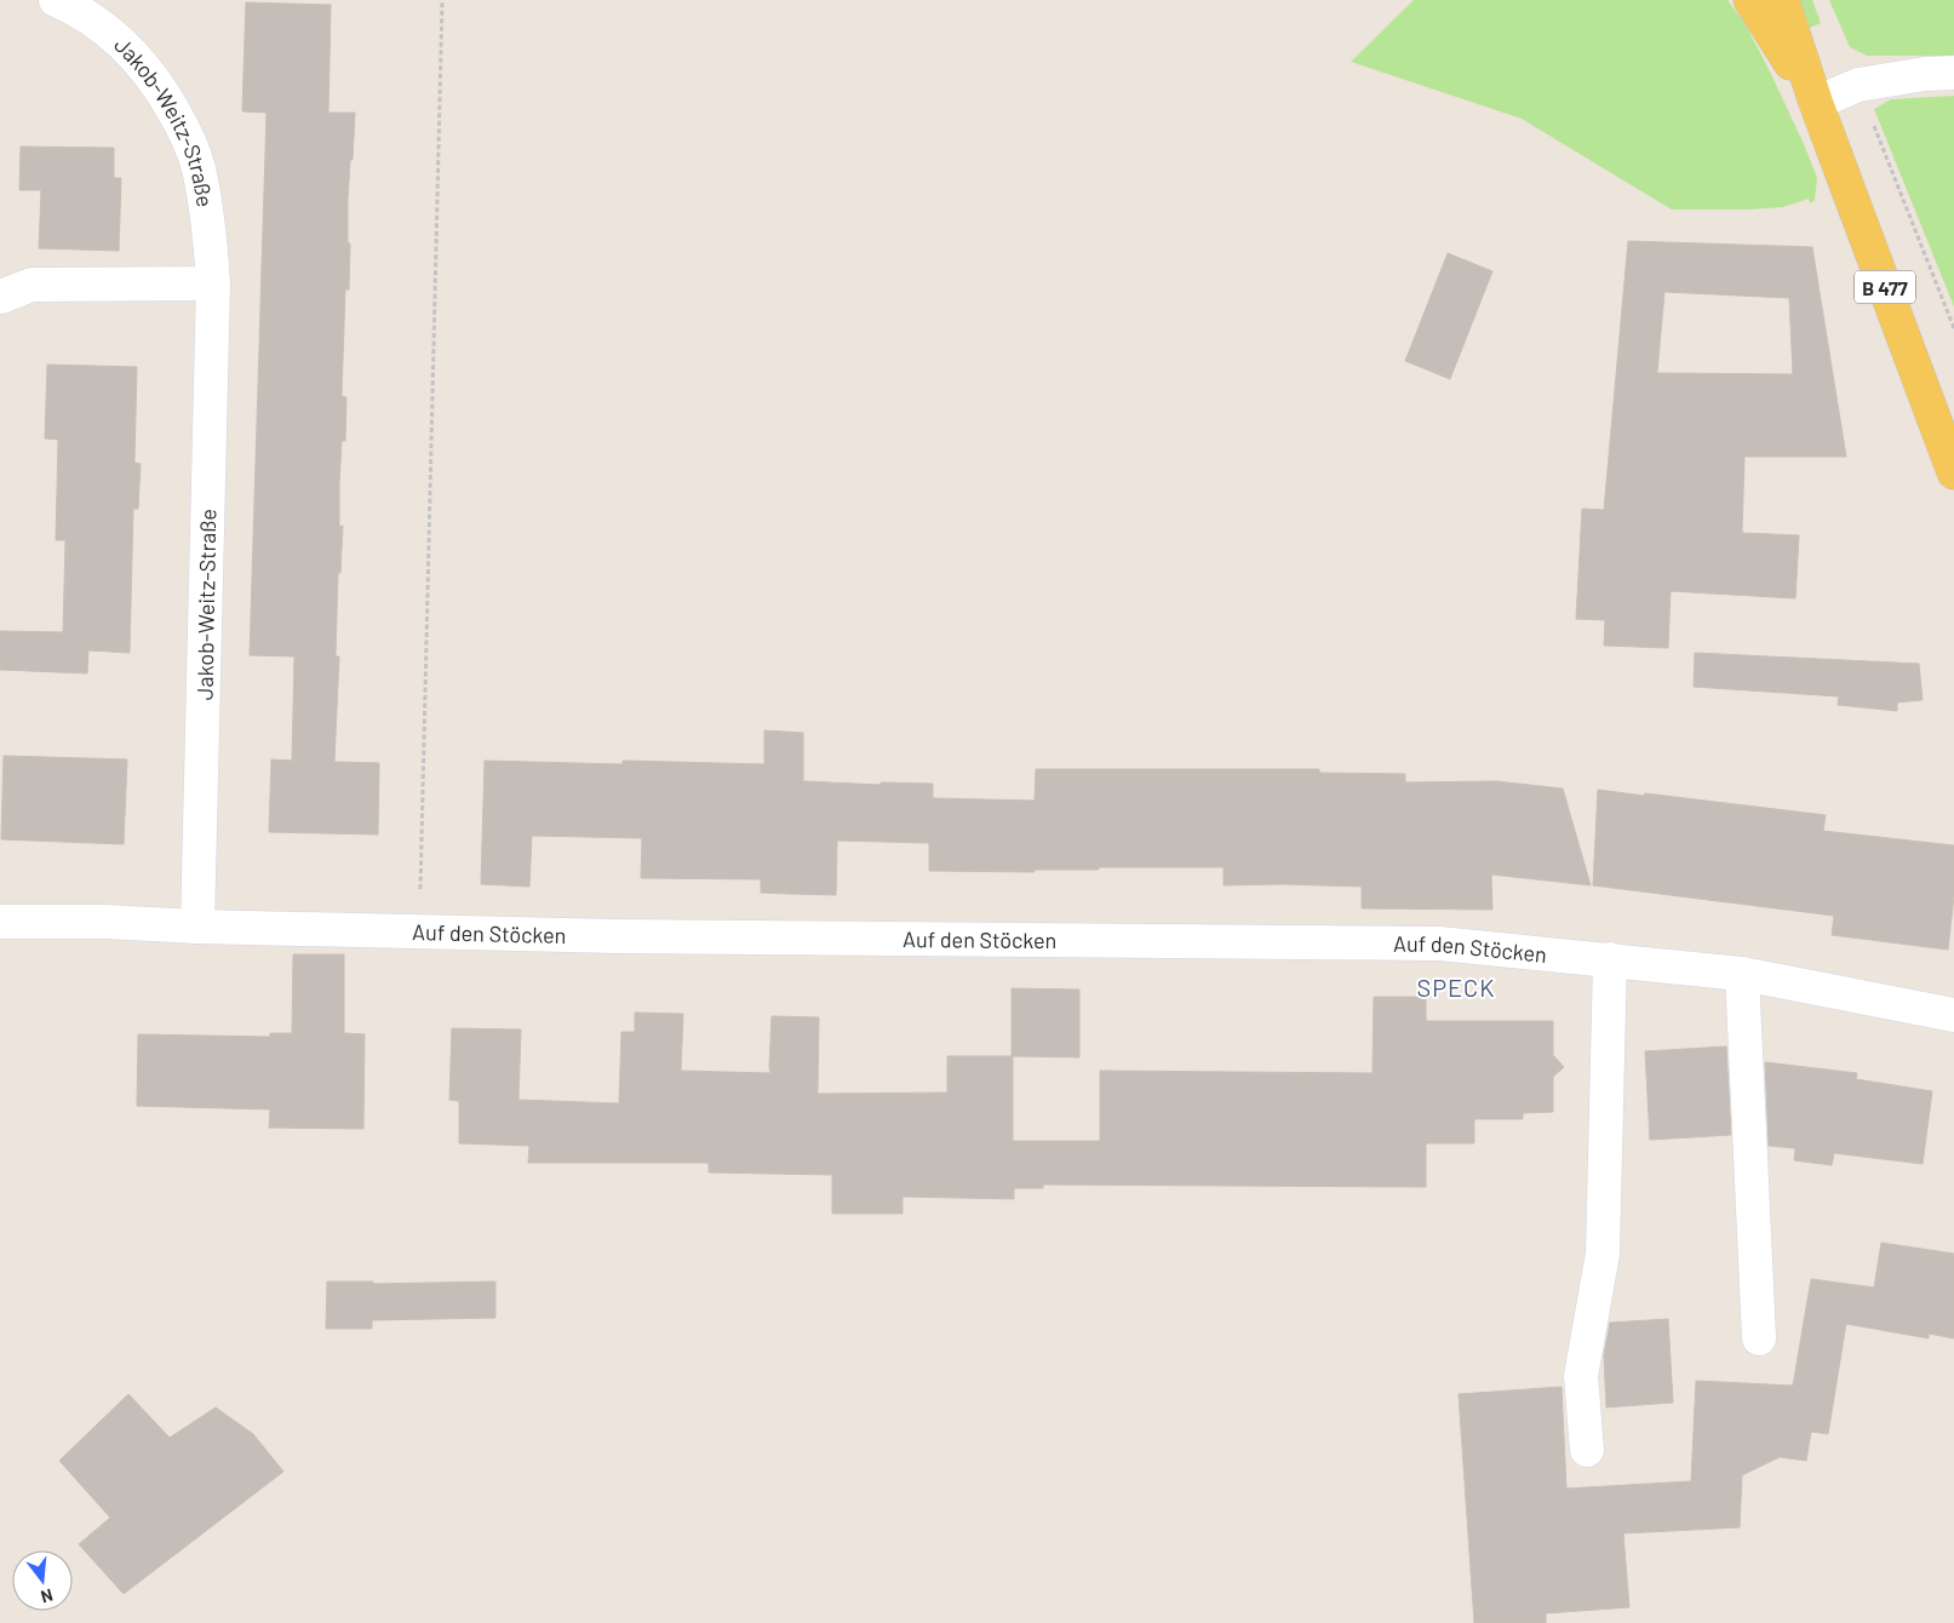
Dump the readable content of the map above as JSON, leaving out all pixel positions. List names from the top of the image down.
{
  "streets": {
    "main road": ["B 477"],
    "street": ["Jakob-Weitz-Straße", "Auf den Stöcken"]
  },
  "crossings": [
    ["Jakob-Weitz-Straße", "Auf den Stöcken"]
  ],
  "districts": ["SPECK"],
  "north": "bottom"
}
